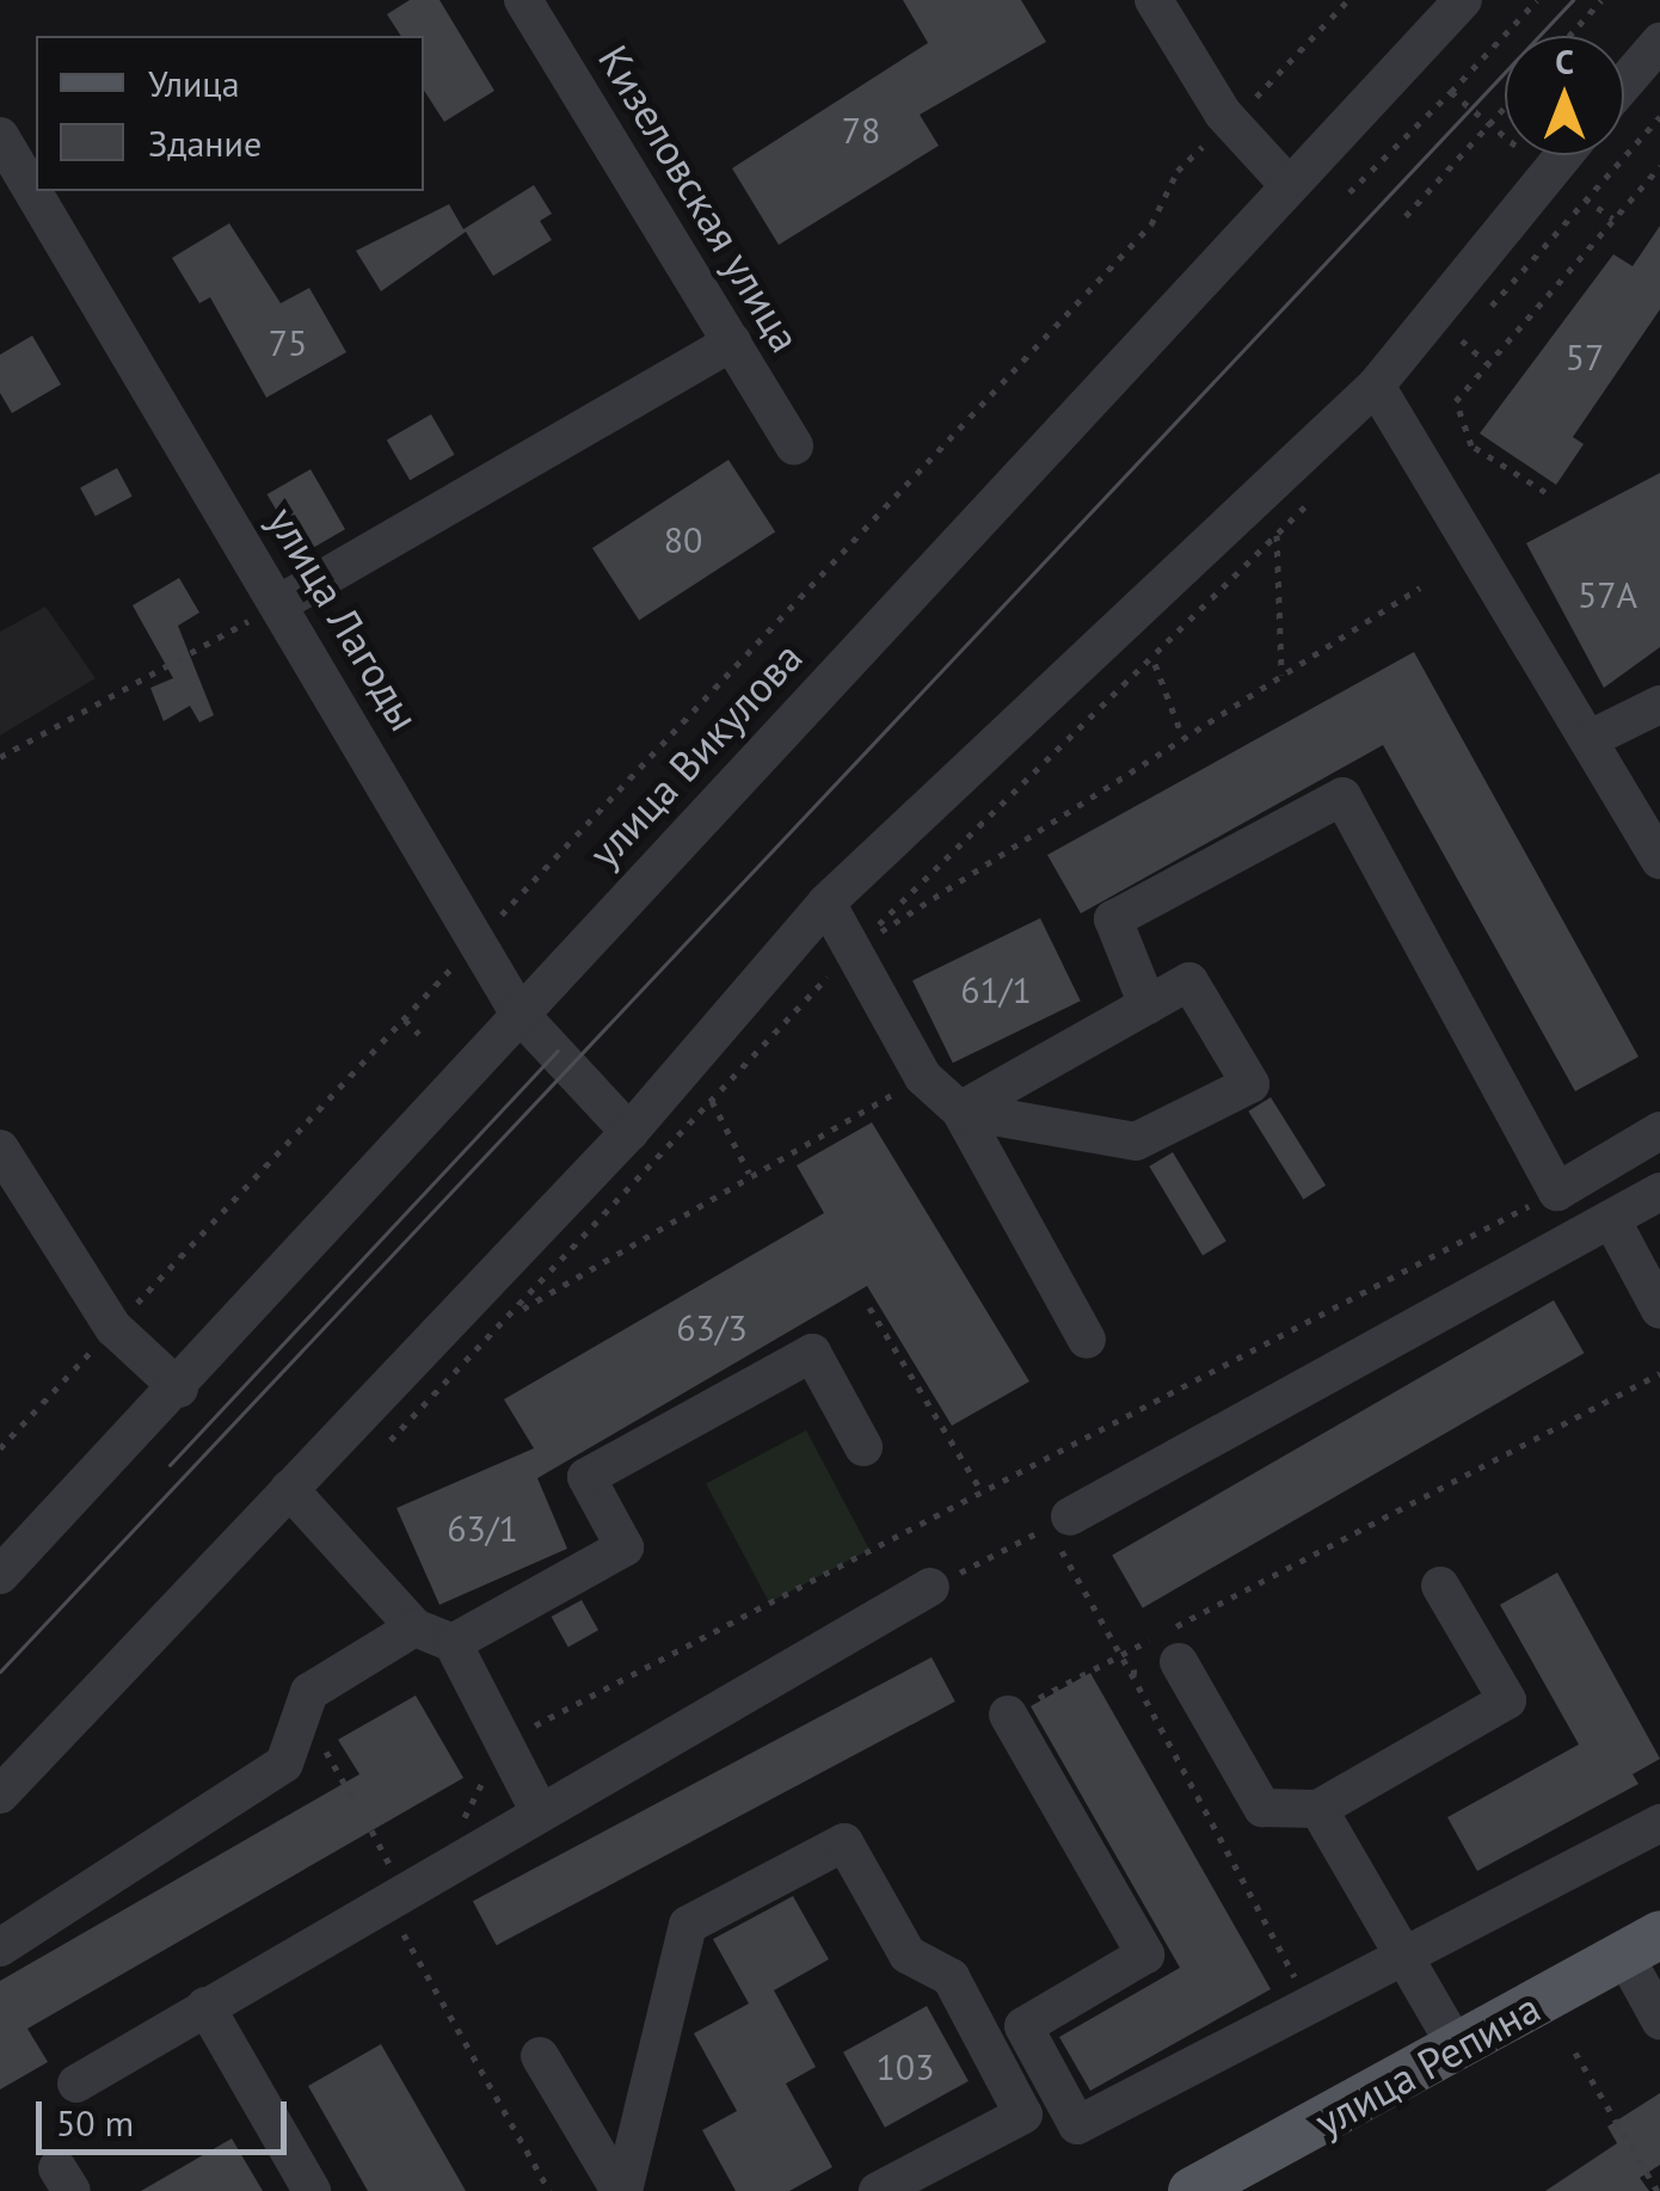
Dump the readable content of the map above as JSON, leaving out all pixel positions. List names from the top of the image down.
{
  "streets": {
    "main road": ["улица Репина"],
    "street": ["Кизеловская улица", "улица Лагоды", "улица Викулова"]
  },
  "crossings": [
    ["улица Лагоды", "улица Викулова"]
  ],
  "house_numbers": [
    "78",
    "75",
    "57",
    "80",
    "57А",
    "61/1",
    "63/3",
    "63/1",
    "103"
  ],
  "legend": ["Улица", "Здание"],
  "scale_bar": "50 m",
  "north": "top"
}
